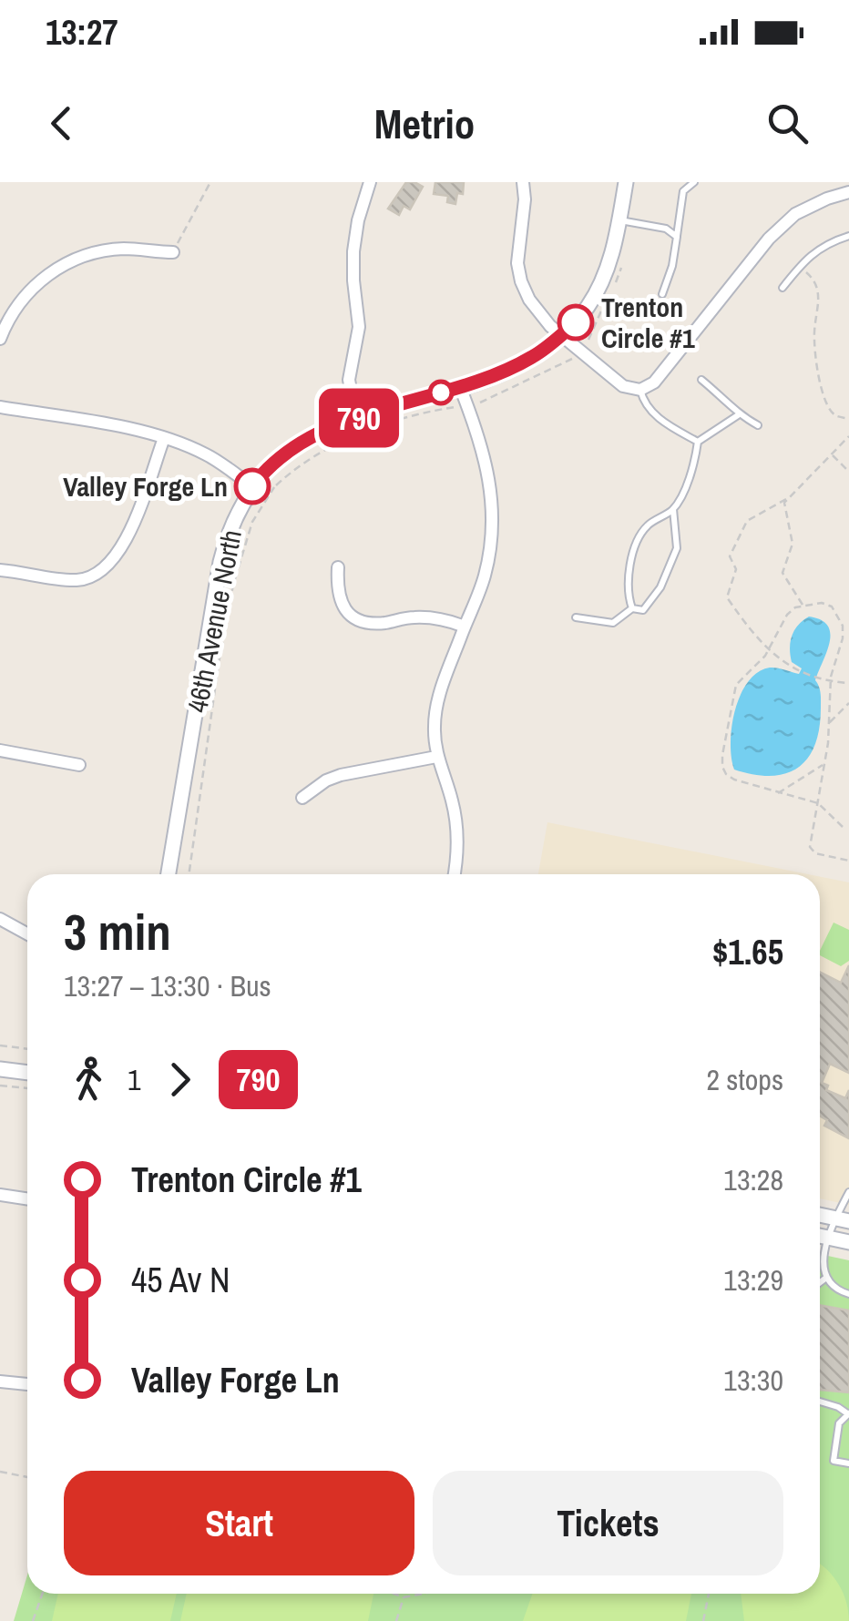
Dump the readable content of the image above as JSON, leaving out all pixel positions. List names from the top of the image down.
{
  "streets": {
    "street": ["46th Avenue North"]
  },
  "places": ["Trenton Circle #1", "Valley Forge Ln"],
  "lines": ["bus line 790"],
  "page": {
    "status": "13:27",
    "header": "Metrio",
    "on_map": "790",
    "heading": ["3 min", "13:27 – 13:30 · Bus", "$1.65"],
    "legs": ["1", "790", "2 stops"],
    "list": [
      {
        "name": "Trenton Circle #1",
        "value": "13:28"
      },
      {
        "name": "45 Av N",
        "value": "13:29"
      },
      {
        "name": "Valley Forge Ln",
        "value": "13:30"
      }
    ],
    "buttons": ["Start", "Tickets"]
  }
}
